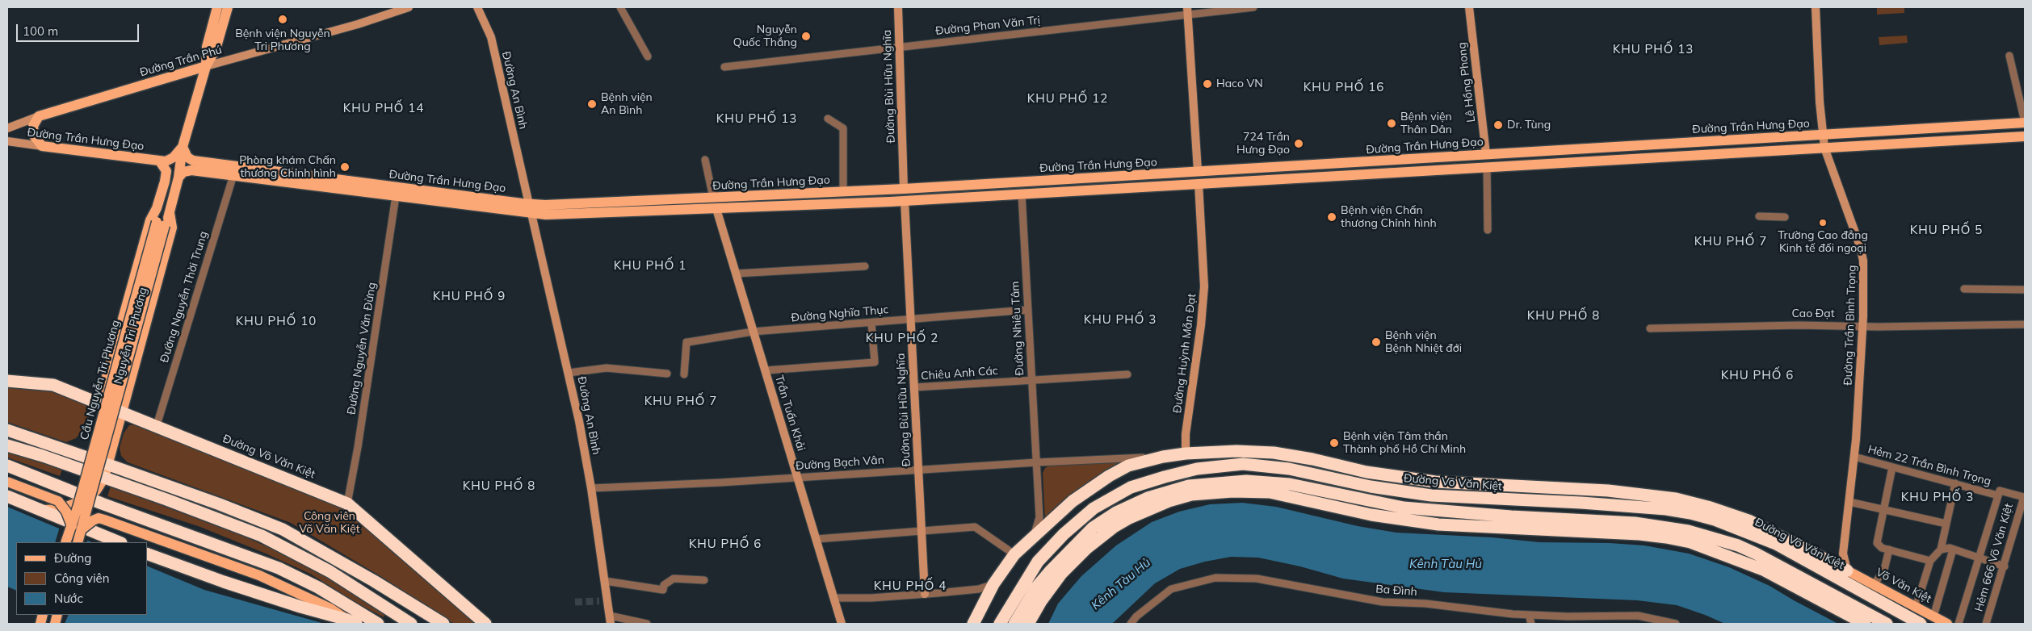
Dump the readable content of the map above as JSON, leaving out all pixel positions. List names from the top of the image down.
{
  "streets": {
    "highway": ["Đường Võ Văn Kiệt"],
    "main road": [
      "Đường Trần Phú",
      "Đường Trần Hưng Đạo",
      "Nguyễn Tri Phương",
      "Cầu Nguyễn Tri Phương",
      "Võ Văn Kiệt"
    ],
    "street": [
      "Đường Phan Văn Trị",
      "Lê Hồng Phong",
      "Đường Bùi Hữu Nghĩa",
      "Đường An Bình",
      "Đường Nguyễn Thời Trung",
      "Đường Nghĩa Thục",
      "Cao Đạt",
      "Đường Trần Bình Trọng",
      "Đường Nhiêu Tâm",
      "Đường Nguyễn Văn Đừng",
      "Đường Huỳnh Mẫn Đạt",
      "Chiêu Anh Các",
      "Trần Tuấn Khải",
      "Đường Bạch Vân",
      "Hẻm 22 Trần Bình Trọng",
      "Hẻm 666 Võ Văn Kiệt",
      "Ba Đình"
    ]
  },
  "crossings": [
    ["Đường Phan Văn Trị", "Đường Bùi Hữu Nghĩa"],
    ["Đường Trần Phú", "Nguyễn Tri Phương"],
    ["Lê Hồng Phong", "Đường Trần Hưng Đạo"],
    ["Đường Bùi Hữu Nghĩa", "Đường Trần Hưng Đạo"],
    ["Đường Bùi Hữu Nghĩa", "Đường Nghĩa Thục"],
    ["Đường Bùi Hữu Nghĩa", "Chiêu Anh Các"],
    ["Đường Bùi Hữu Nghĩa", "Đường Bạch Vân"],
    ["Đường An Bình", "Đường Trần Hưng Đạo"],
    ["Đường An Bình", "Đường Bạch Vân"],
    ["Đường Trần Hưng Đạo", "Đường Nguyễn Thời Trung"],
    ["Đường Trần Hưng Đạo", "Đường Trần Bình Trọng"],
    ["Đường Trần Hưng Đạo", "Đường Nhiêu Tâm"],
    ["Đường Trần Hưng Đạo", "Nguyễn Tri Phương"],
    ["Đường Trần Hưng Đạo", "Đường Nguyễn Văn Đừng"],
    ["Đường Trần Hưng Đạo", "Đường Huỳnh Mẫn Đạt"],
    ["Đường Trần Hưng Đạo", "Trần Tuấn Khải"],
    ["Đường Nguyễn Thời Trung", "Đường Võ Văn Kiệt"],
    ["Đường Nghĩa Thục", "Đường Nhiêu Tâm"],
    ["Đường Nghĩa Thục", "Trần Tuấn Khải"],
    ["Cao Đạt", "Đường Trần Bình Trọng"],
    ["Đường Trần Bình Trọng", "Đường Võ Văn Kiệt"],
    ["Đường Trần Bình Trọng", "Hẻm 22 Trần Bình Trọng"],
    ["Đường Trần Bình Trọng", "Võ Văn Kiệt"],
    ["Đường Nhiêu Tâm", "Chiêu Anh Các"],
    ["Đường Nhiêu Tâm", "Đường Võ Văn Kiệt"],
    ["Đường Nhiêu Tâm", "Đường Bạch Vân"],
    ["Nguyễn Tri Phương", "Cầu Nguyễn Tri Phương"],
    ["Nguyễn Tri Phương", "Đường Võ Văn Kiệt"],
    ["Đường Nguyễn Văn Đừng", "Đường Võ Văn Kiệt"],
    ["Đường Huỳnh Mẫn Đạt", "Đường Võ Văn Kiệt"],
    ["Trần Tuấn Khải", "Đường Bạch Vân"],
    ["Đường Võ Văn Kiệt", "Đường Bạch Vân"],
    ["Đường Võ Văn Kiệt", "Võ Văn Kiệt"],
    ["Hẻm 22 Trần Bình Trọng", "Hẻm 666 Võ Văn Kiệt"]
  ],
  "districts": [
    "KHU PHỐ 13",
    "KHU PHỐ 16",
    "KHU PHỐ 12",
    "KHU PHỐ 14",
    "KHU PHỐ 13",
    "KHU PHỐ 5",
    "KHU PHỐ 7",
    "KHU PHỐ 1",
    "KHU PHỐ 9",
    "KHU PHỐ 8",
    "KHU PHỐ 3",
    "KHU PHỐ 10",
    "KHU PHỐ 2",
    "KHU PHỐ 6",
    "KHU PHỐ 7",
    "KHU PHỐ 8",
    "KHU PHỐ 3",
    "KHU PHỐ 6",
    "KHU PHỐ 4"
  ],
  "water": ["Kênh Tàu Hủ"],
  "parks": ["Công viên Võ Văn Kiệt"],
  "places": [
    "Bệnh viện Nguyễn Tri Phương",
    "Nguyễn Quốc Thắng",
    "Haco VN",
    "Bệnh viện An Bình",
    "Bệnh viện Thân Dân",
    "Dr. Tùng",
    "724 Trần Hưng Đạo",
    "Phòng khám Chấn thương Chỉnh hình",
    "Bệnh viện Chấn thương Chỉnh hình",
    "Trường Cao đẳng Kinh tế đối ngoại",
    "Bệnh viện Bệnh Nhiệt đới",
    "Bệnh viện Tâm thần Thành phố Hồ Chí Minh"
  ],
  "legend": ["Đường", "Công viên", "Nước"],
  "scale_bar": "100 m"
}
